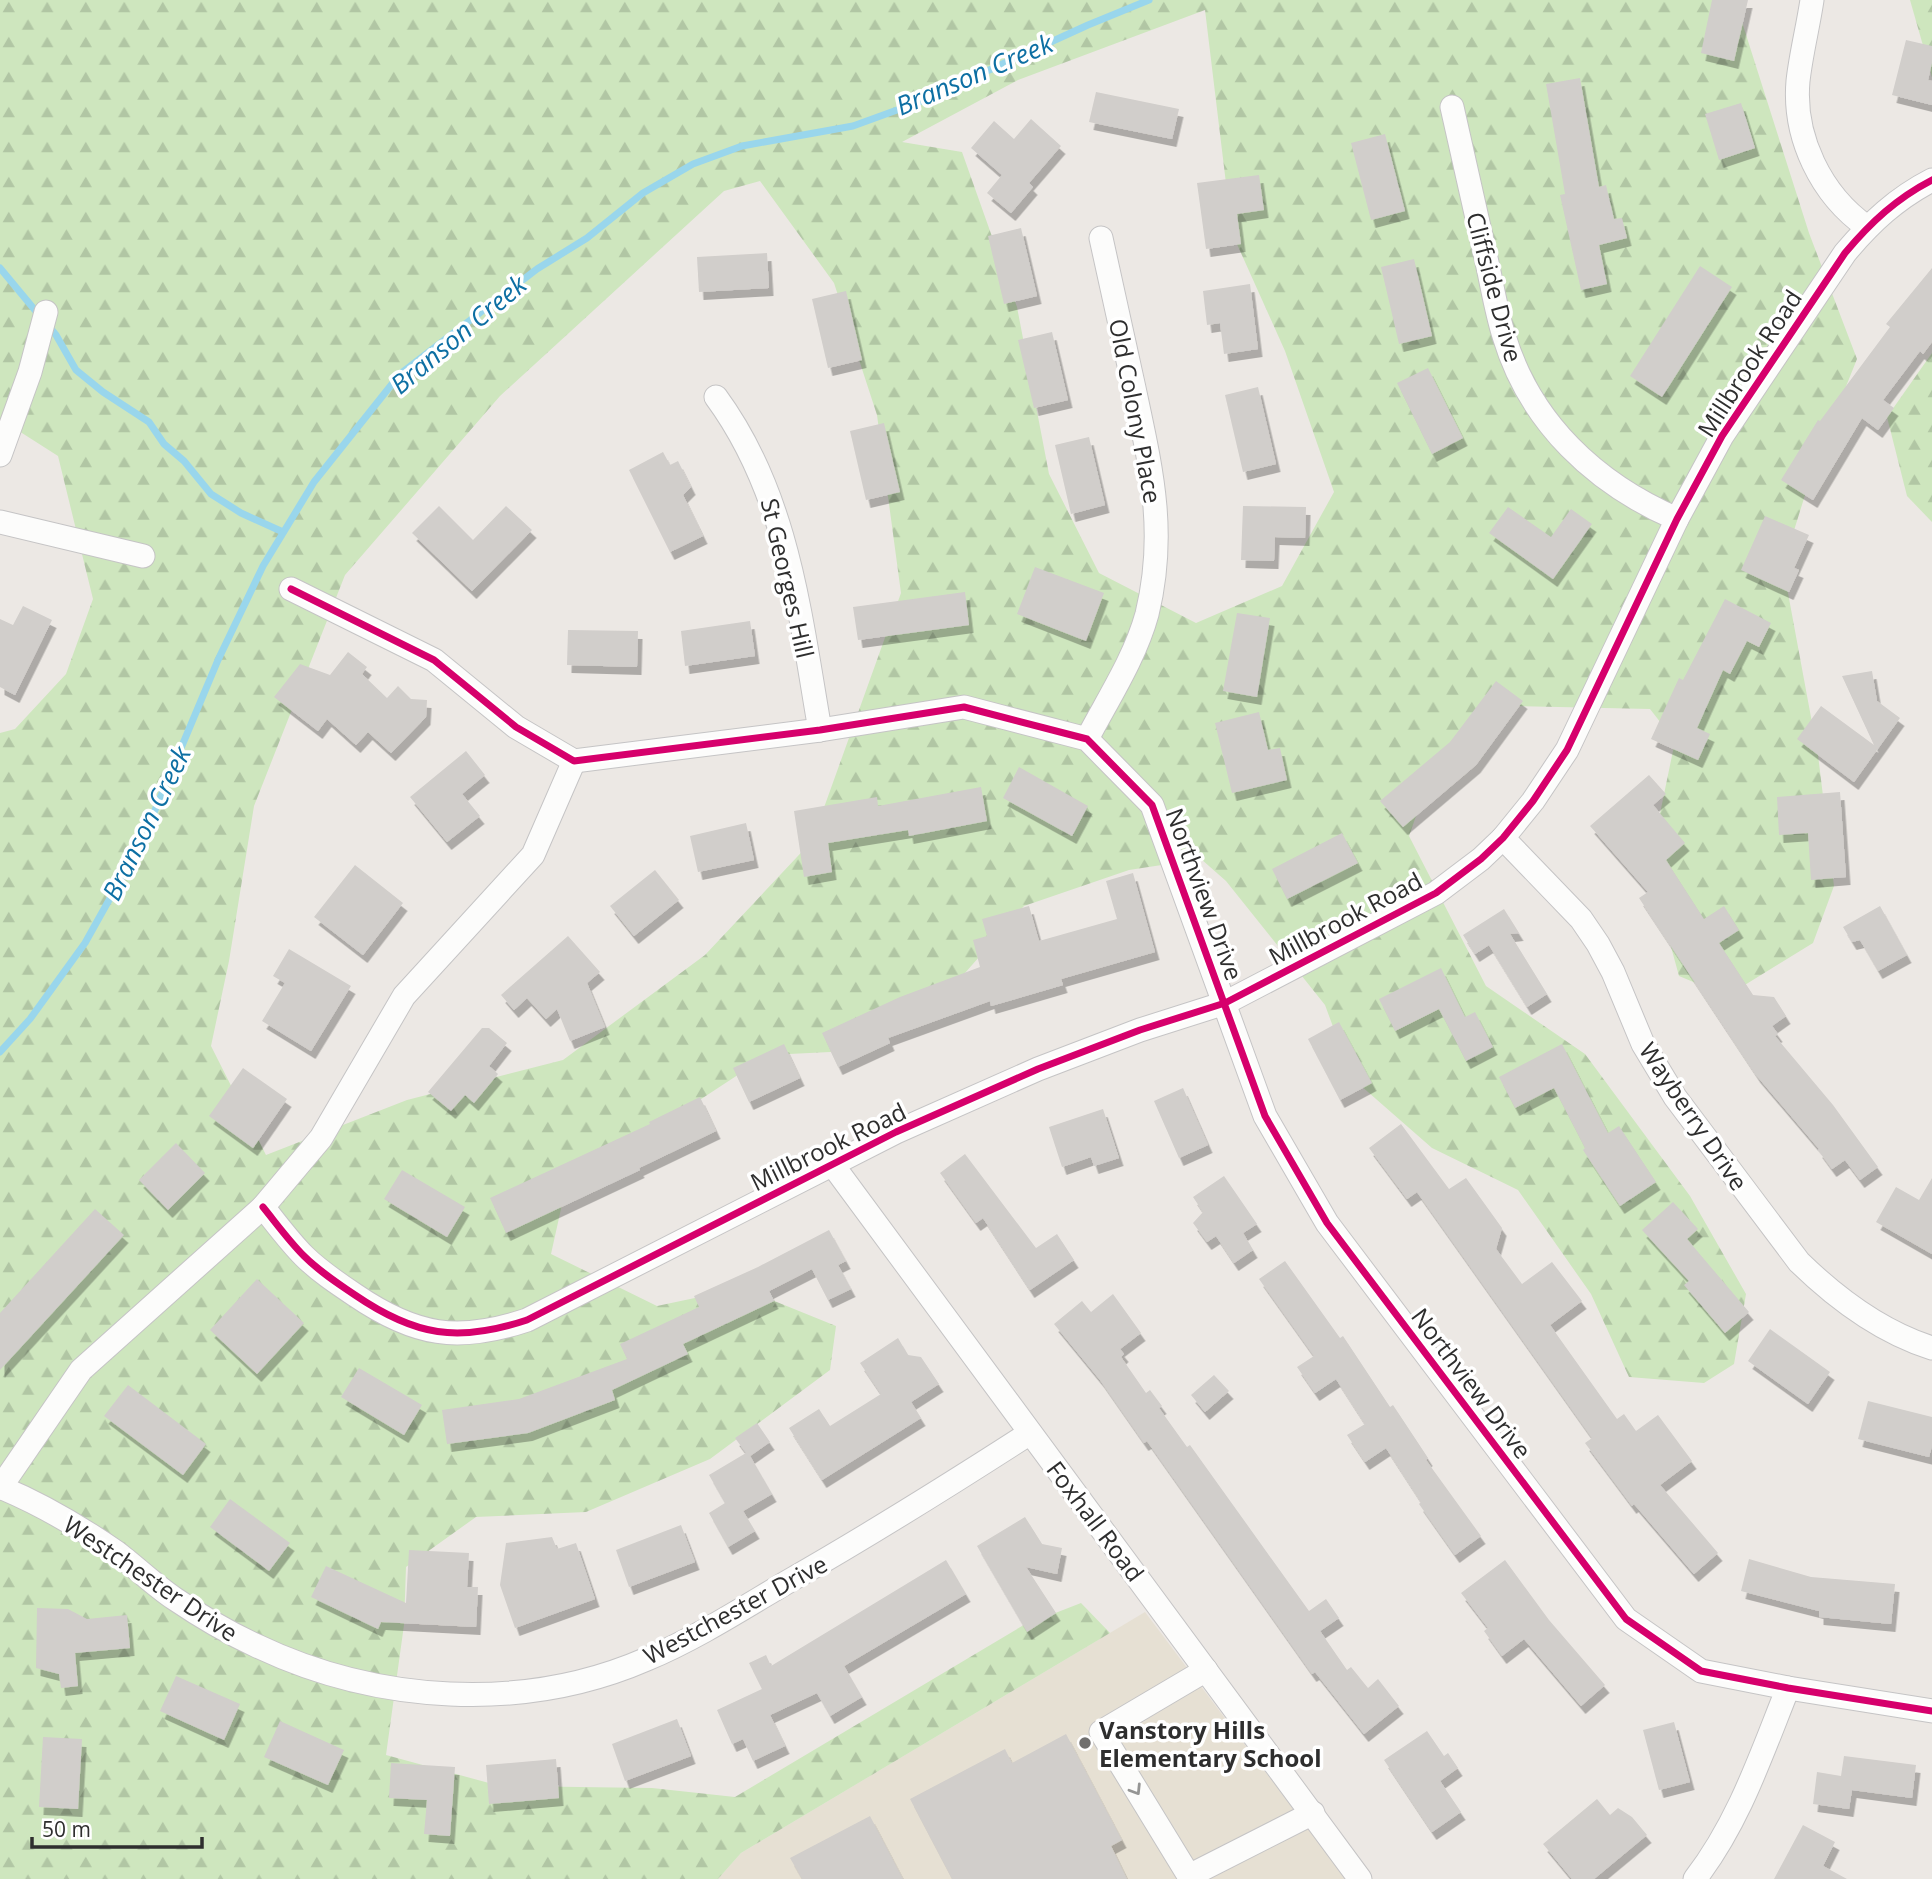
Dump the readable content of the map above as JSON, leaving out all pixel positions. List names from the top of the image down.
{
  "streets": {
    "street": [
      "Cliffside Drive",
      "Millbrook Road",
      "Old Colony Place",
      "St Georges Hill",
      "Northview Drive",
      "Wayberry Drive",
      "Foxhall Road",
      "Westchester Drive"
    ]
  },
  "crossings": [
    ["Cliffside Drive", "Millbrook Road"],
    ["Millbrook Road", "Northview Drive"],
    ["Millbrook Road", "Wayberry Drive"],
    ["Millbrook Road", "Foxhall Road"],
    ["Old Colony Place", "Northview Drive"],
    ["Foxhall Road", "Westchester Drive"]
  ],
  "water": ["Branson Creek"],
  "places": ["Vanstory Hills Elementary School"],
  "scale_bar": "50 m"
}
